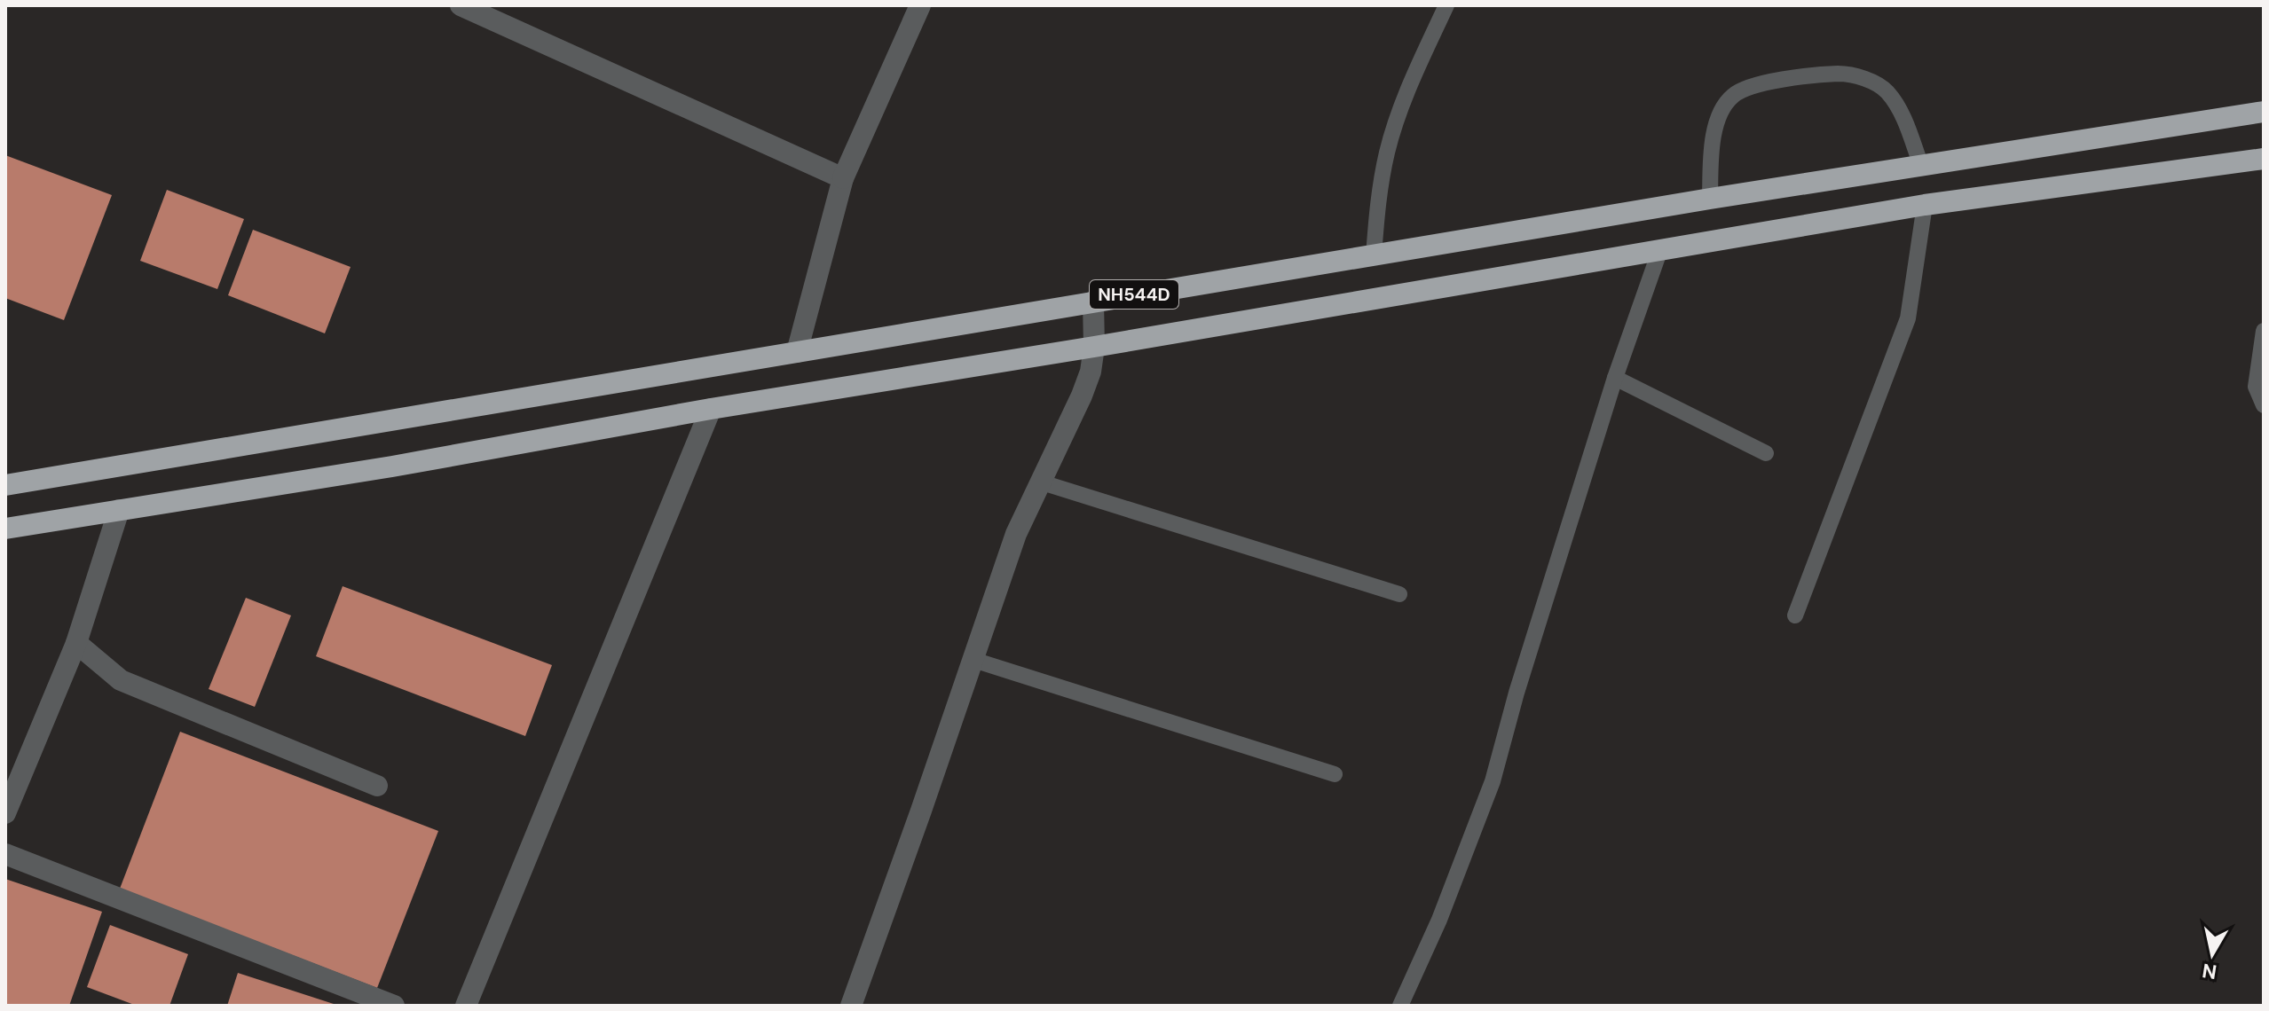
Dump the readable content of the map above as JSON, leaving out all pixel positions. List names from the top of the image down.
{
  "streets": {
    "highway": ["NH544D"]
  },
  "north": "bottom"
}
